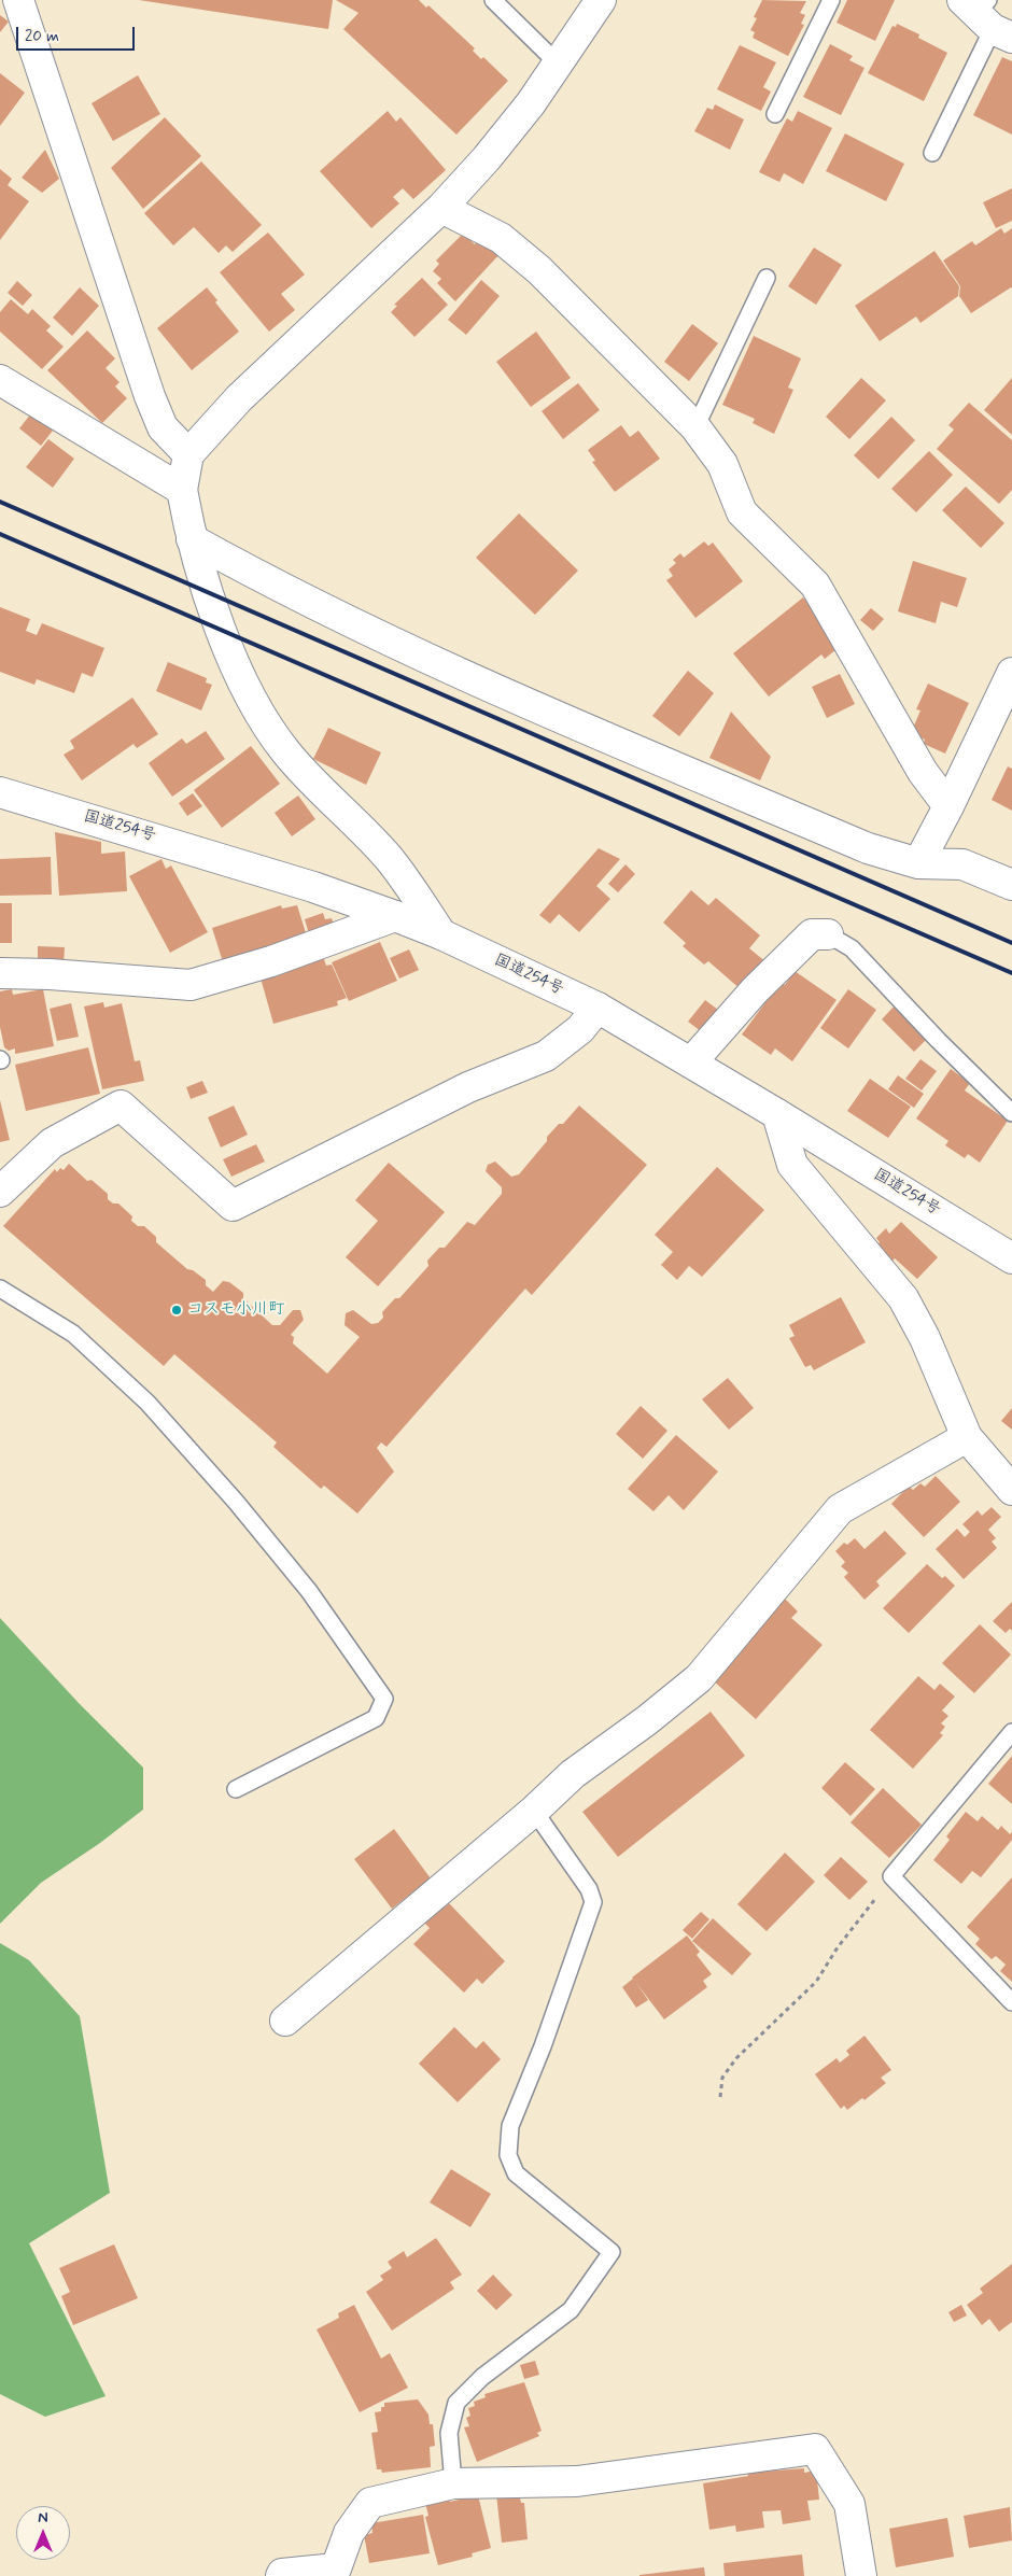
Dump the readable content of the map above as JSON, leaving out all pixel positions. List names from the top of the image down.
{
  "streets": {
    "main road": ["国道254号"]
  },
  "places": ["コスモ小川町"],
  "scale_bar": "20 m",
  "north": "top"
}
